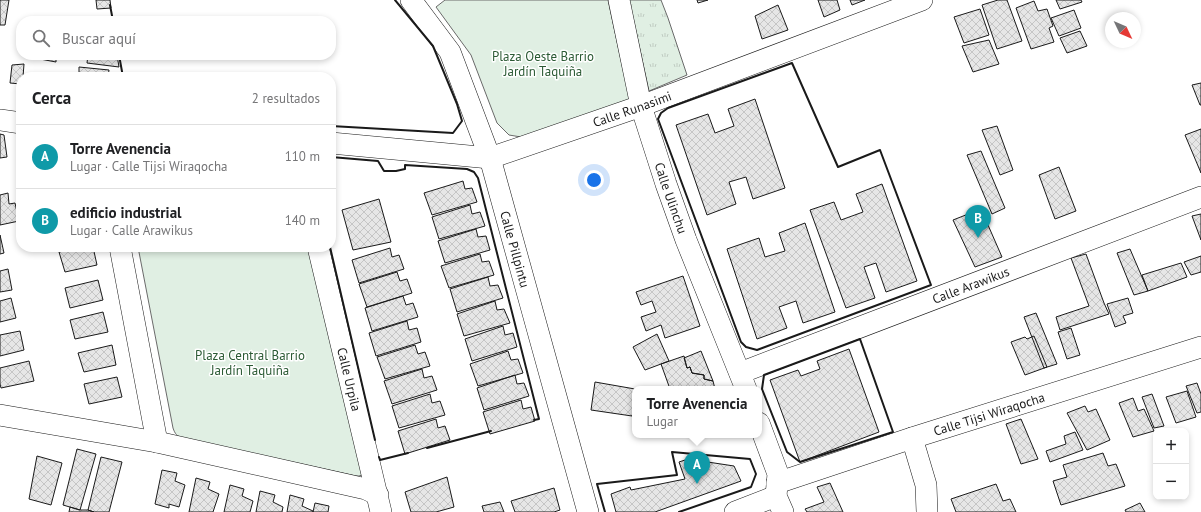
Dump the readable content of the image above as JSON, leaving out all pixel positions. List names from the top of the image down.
{
  "streets": {
    "street": [
      "Calle Runasimi",
      "Calle Ulinchu",
      "Calle Pillpintu",
      "Calle Arawikus",
      "Calle Urpila",
      "Calle Tijsi Wiraqocha"
    ]
  },
  "crossings": [
    ["Calle Runasimi", "Calle Ulinchu"],
    ["Calle Runasimi", "Calle Pillpintu"],
    ["Calle Ulinchu", "Calle Arawikus"]
  ],
  "parks": ["Plaza Oeste Barrio Jardín Taquiña", "Plaza Central Barrio Jardín Taquiña"],
  "north": "bottom right",
  "page": {
    "search": "Buscar aquí",
    "heading": ["Cerca", "2 resultados"],
    "list": [
      {
        "mark": "A",
        "name": "Torre Avenencia",
        "note": "Lugar · Calle Tijsi Wiraqocha",
        "value": "110 m"
      },
      {
        "mark": "B",
        "name": "edificio industrial",
        "note": "Lugar · Calle Arawikus",
        "value": "140 m"
      }
    ],
    "pins": ["B", "A"],
    "popup": ["Torre Avenencia", "Lugar"],
    "map_buttons": ["+", "−"]
  }
}
